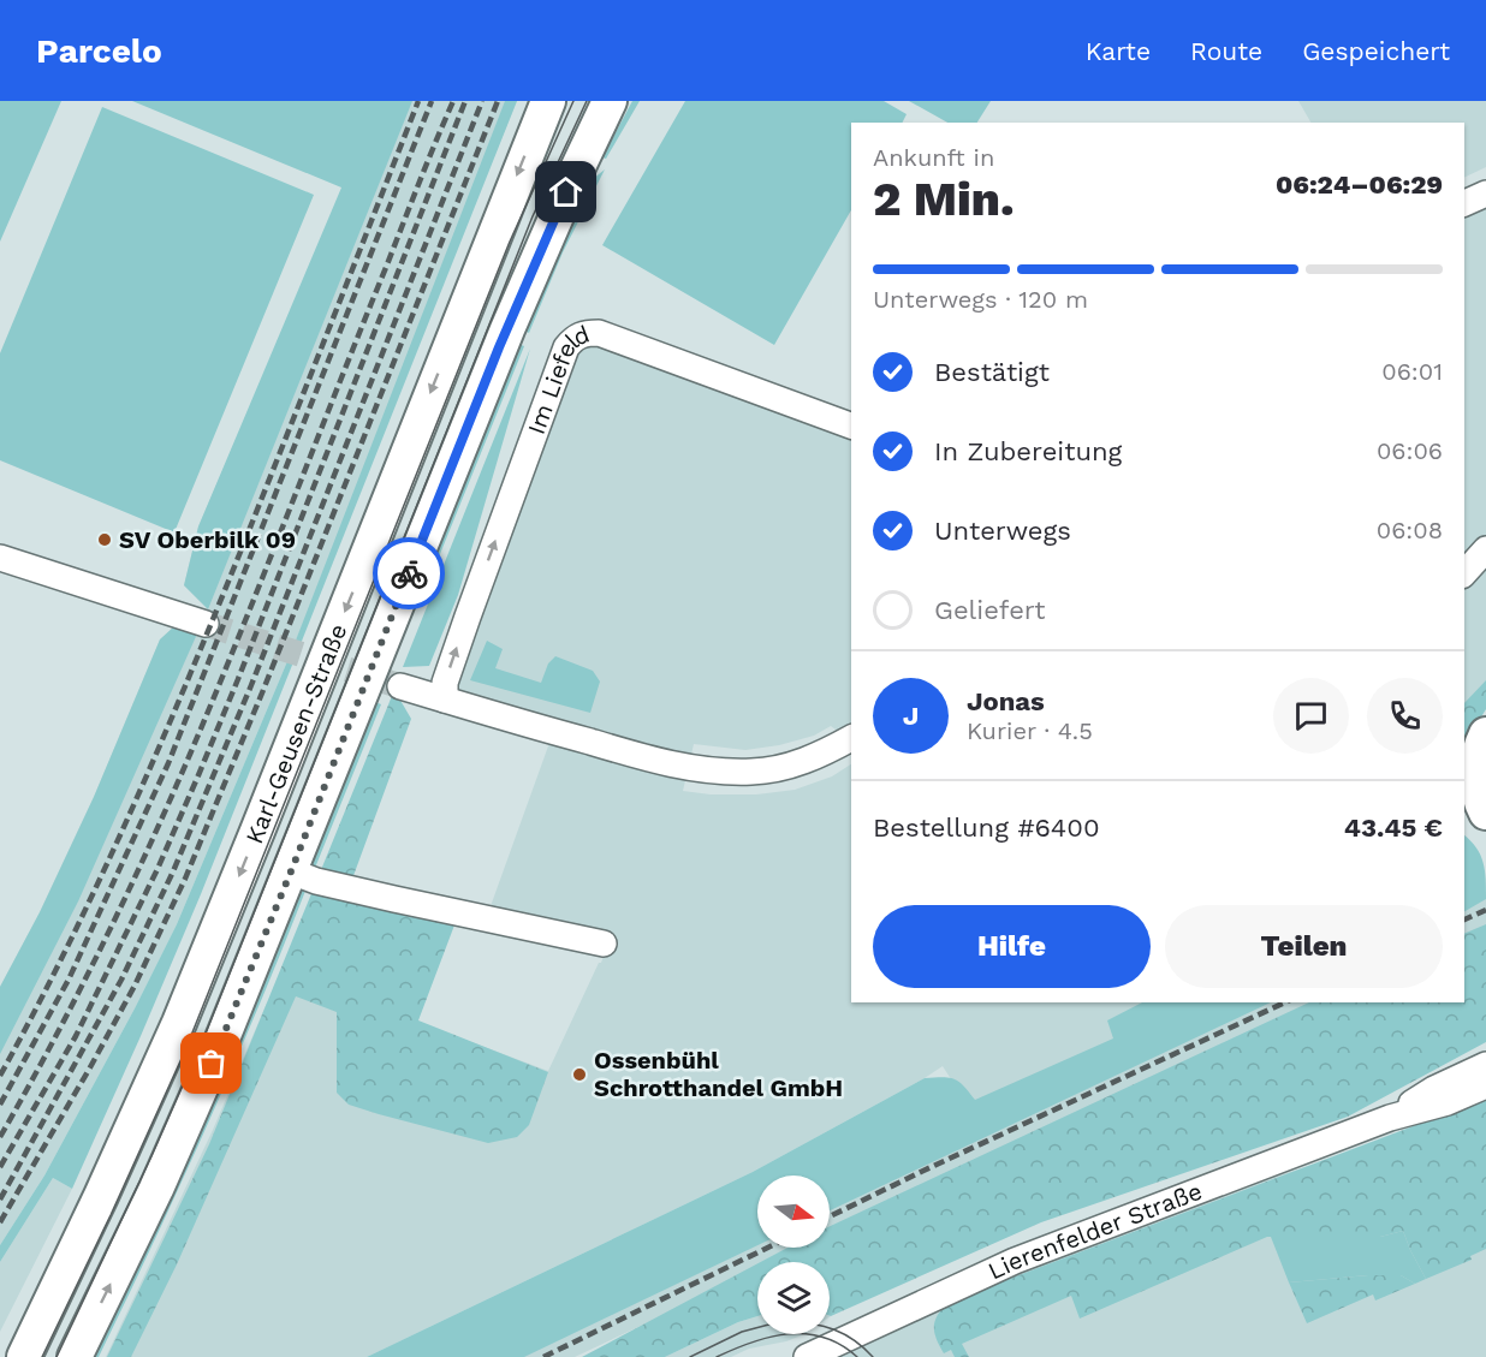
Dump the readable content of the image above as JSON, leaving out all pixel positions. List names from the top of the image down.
{
  "streets": {
    "main road": ["Karl-Geusen-Straße"],
    "street": ["Im Liefeld", "Lierenfelder Straße"]
  },
  "places": ["SV Oberbilk 09", "Ossenbühl Schrotthandel GmbH"],
  "north": "right",
  "page": {
    "header": "Parcelo",
    "nav": ["Karte", "Route", "Gespeichert"],
    "heading": ["2 Min.", "Ankunft in", "06:24–06:29"],
    "panel": [
      "Jonas",
      "Kurier · 4.5",
      "Bestellung #6400",
      "43.45 €"
    ],
    "bar": "Unterwegs · 120 m",
    "list": [
      ["Bestätigt", "06:01"],
      ["In Zubereitung", "06:06"],
      ["Unterwegs", "06:08"],
      "Geliefert"
    ],
    "round": "J",
    "buttons": ["Hilfe", "Teilen"]
  }
}
